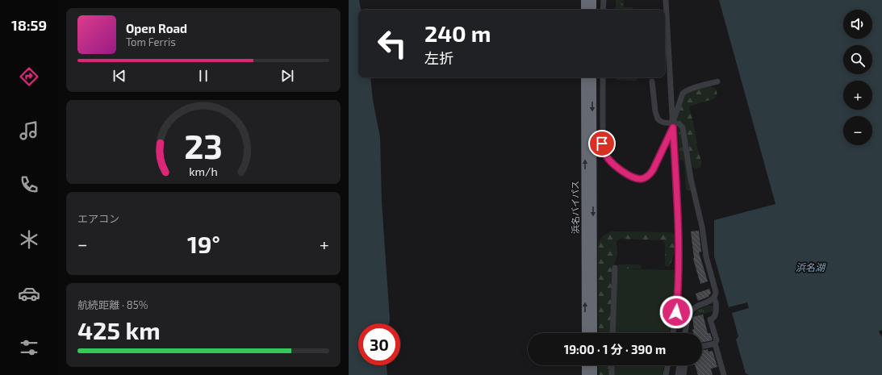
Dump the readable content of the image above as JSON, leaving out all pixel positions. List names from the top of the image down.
{
  "streets": {
    "highway": ["浜名バイパス"]
  },
  "water": ["浜名湖"],
  "page": {
    "tabs": "18:59",
    "map_buttons": ["+", "−"],
    "turn": ["240 m", "左折"],
    "song": ["Open Road", "Tom Ferris"],
    "tile": [
      "エアコン",
      ["航続距離 · 85%", "425 km"]
    ],
    "heat": ["−", "19°", "+"],
    "limit": "30",
    "trip": "19:00 · 1 分 · 390 m",
    "gauge": ["23", "km/h"]
  }
}
